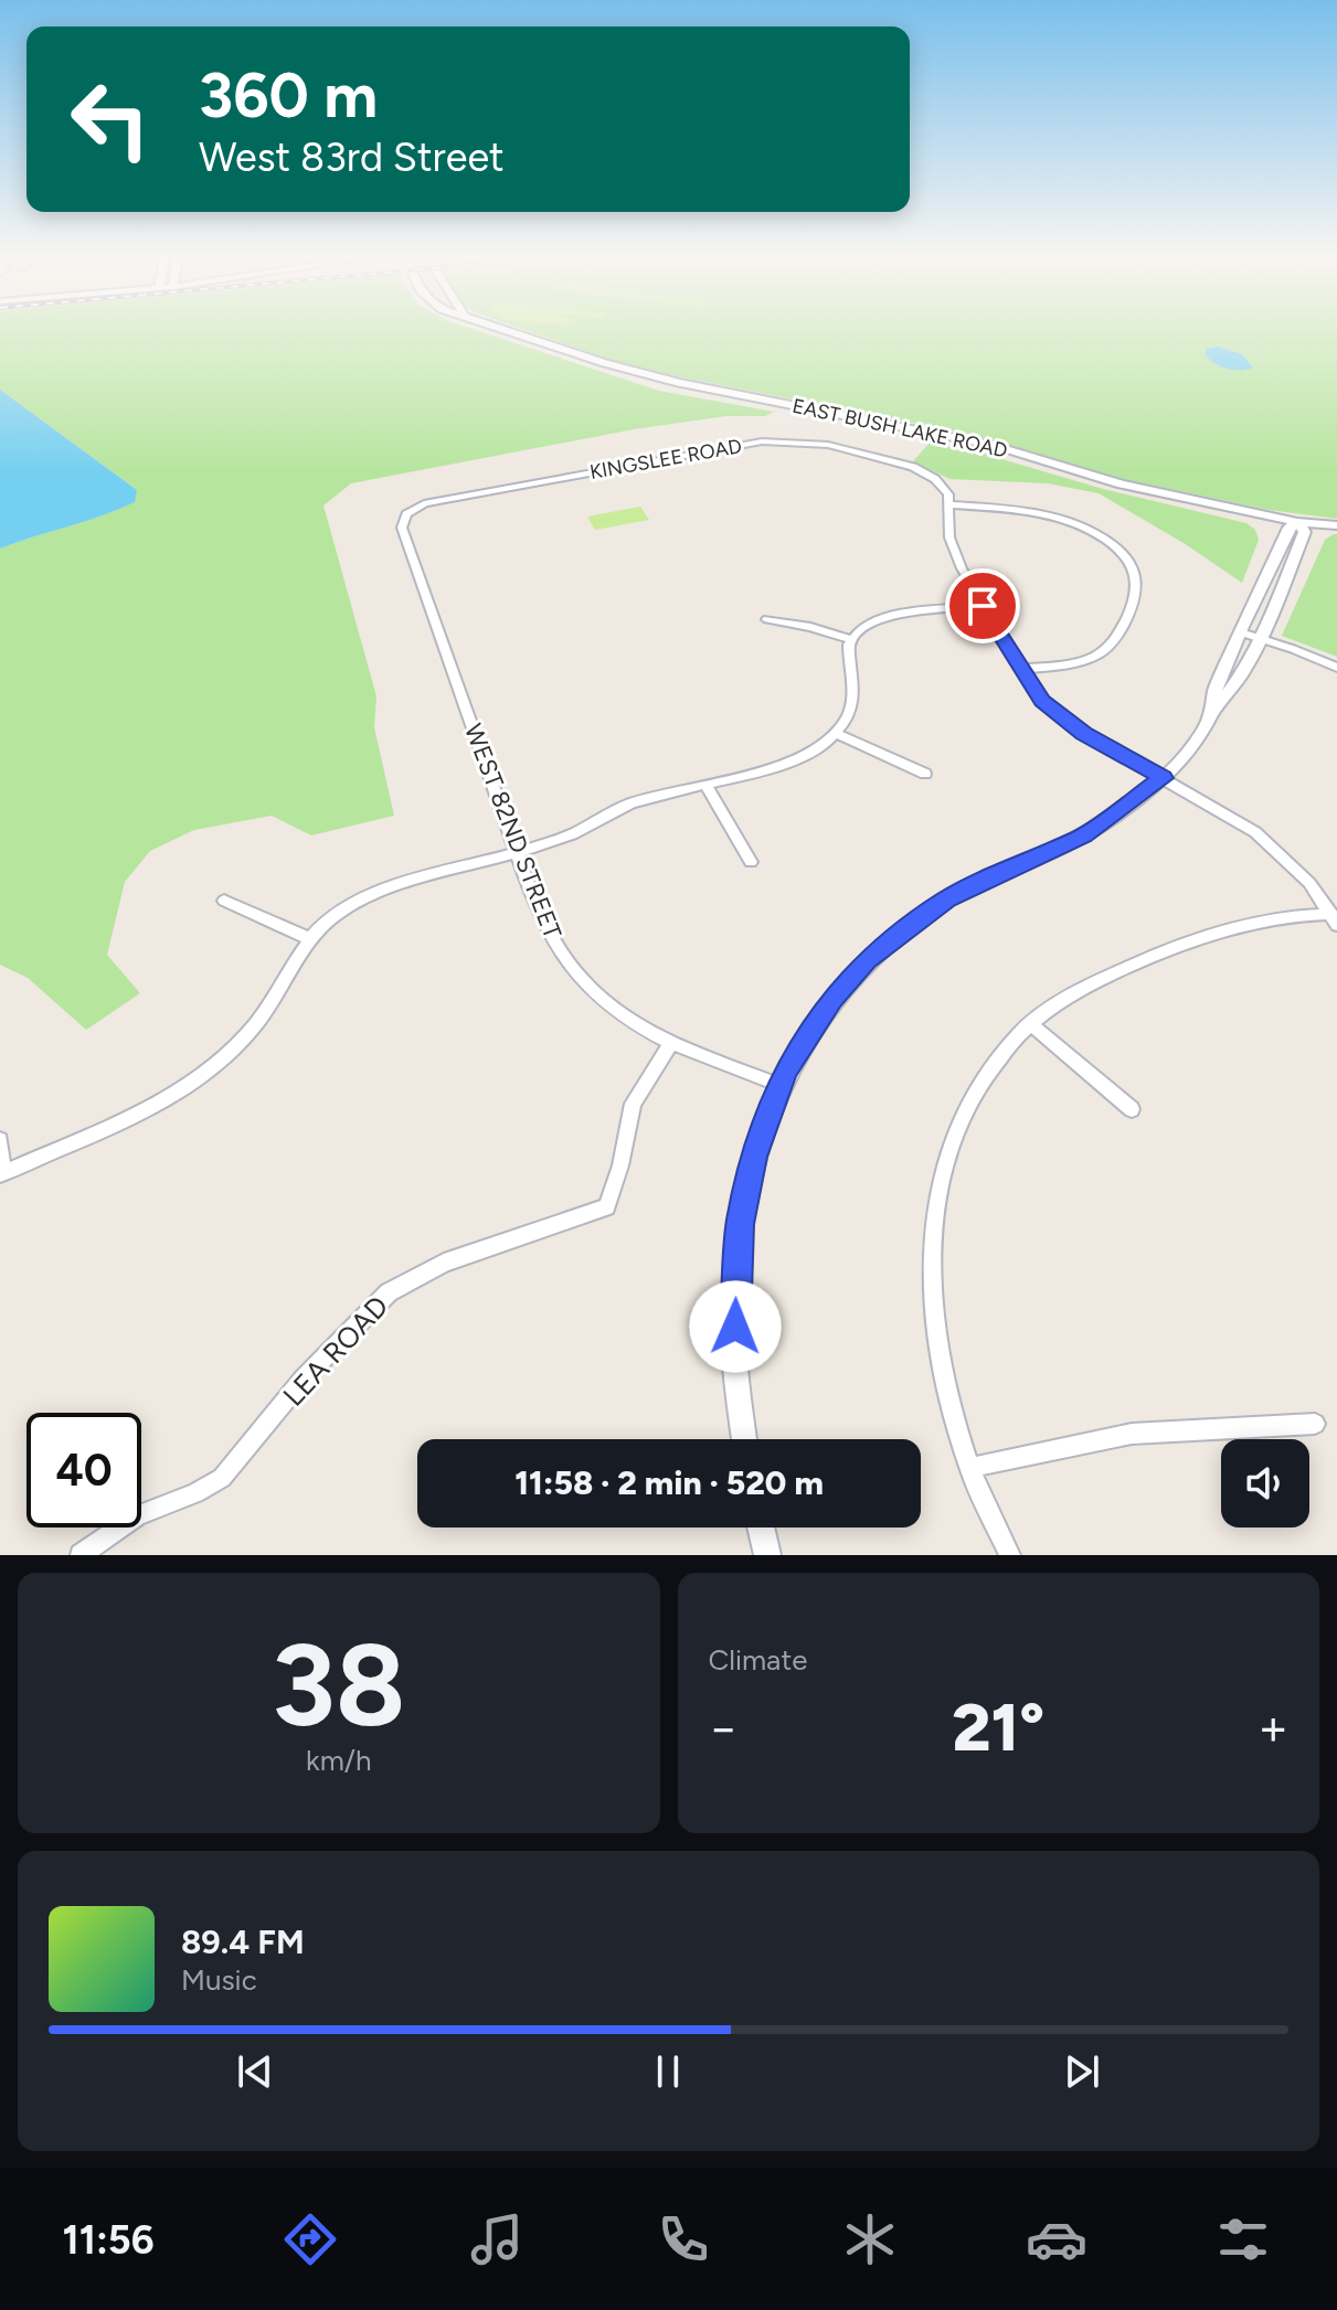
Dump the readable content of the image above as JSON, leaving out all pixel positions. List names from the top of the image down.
{
  "streets": {
    "street": [
      "EAST BUSH LAKE ROAD",
      "KINGSLEE ROAD",
      "WEST 82ND STREET",
      "LEA ROAD"
    ]
  },
  "crossings": [
    ["KINGSLEE ROAD", "WEST 82ND STREET"],
    ["WEST 82ND STREET", "LEA ROAD"]
  ],
  "page": {
    "turn": ["360 m", "West 83rd Street"],
    "limit": "40",
    "trip": "11:58 · 2 min · 520 m",
    "tile": [
      ["38", "km/h"],
      "Climate"
    ],
    "heat": ["−", "21°", "+"],
    "song": ["89.4 FM", "Music"],
    "tabs": "11:56"
  }
}
